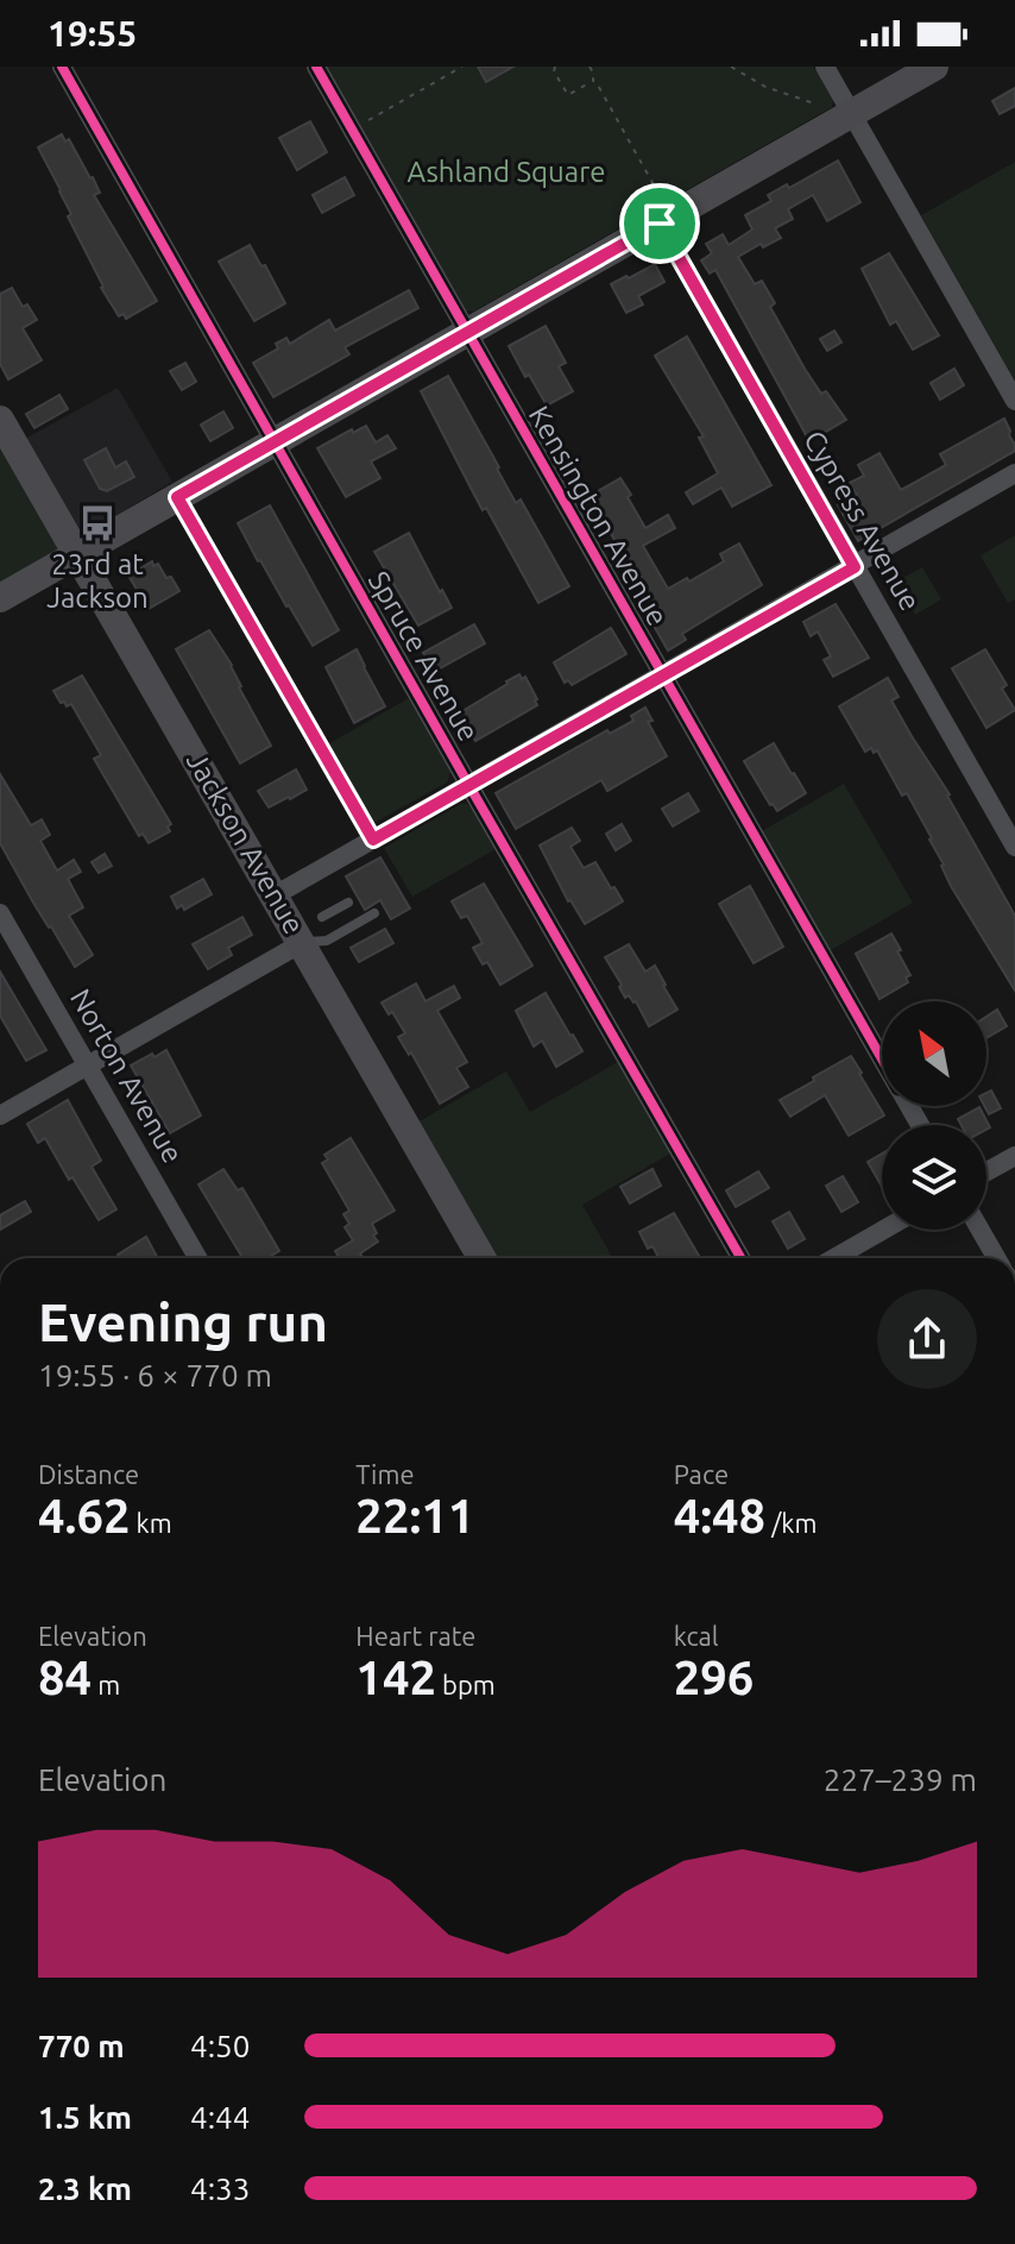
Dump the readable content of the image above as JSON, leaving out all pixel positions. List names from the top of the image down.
{
  "streets": {
    "main road": ["Jackson Avenue"],
    "street": [
      "Kensington Avenue",
      "Cypress Avenue",
      "Spruce Avenue",
      "Norton Avenue"
    ]
  },
  "parks": ["Ashland Square"],
  "places": {
    "bus stop": ["23rd at Jackson"]
  },
  "north": "top left",
  "page": {
    "status": "19:55",
    "heading": ["Evening run", "19:55 · 6 × 770 m"],
    "stats": [
      ["Distance", "4.62 km"],
      ["Time", "22:11"],
      ["Pace", "4:48 /km"],
      ["Elevation", "84 m"],
      ["Heart rate", "142 bpm"],
      ["kcal", "296"]
    ],
    "chart": ["Elevation", "227–239 m"],
    "list": [
      {
        "name": "770 m",
        "note": "4:50"
      },
      {
        "name": "1.5 km",
        "note": "4:44"
      },
      {
        "name": "2.3 km",
        "note": "4:33"
      }
    ]
  }
}
